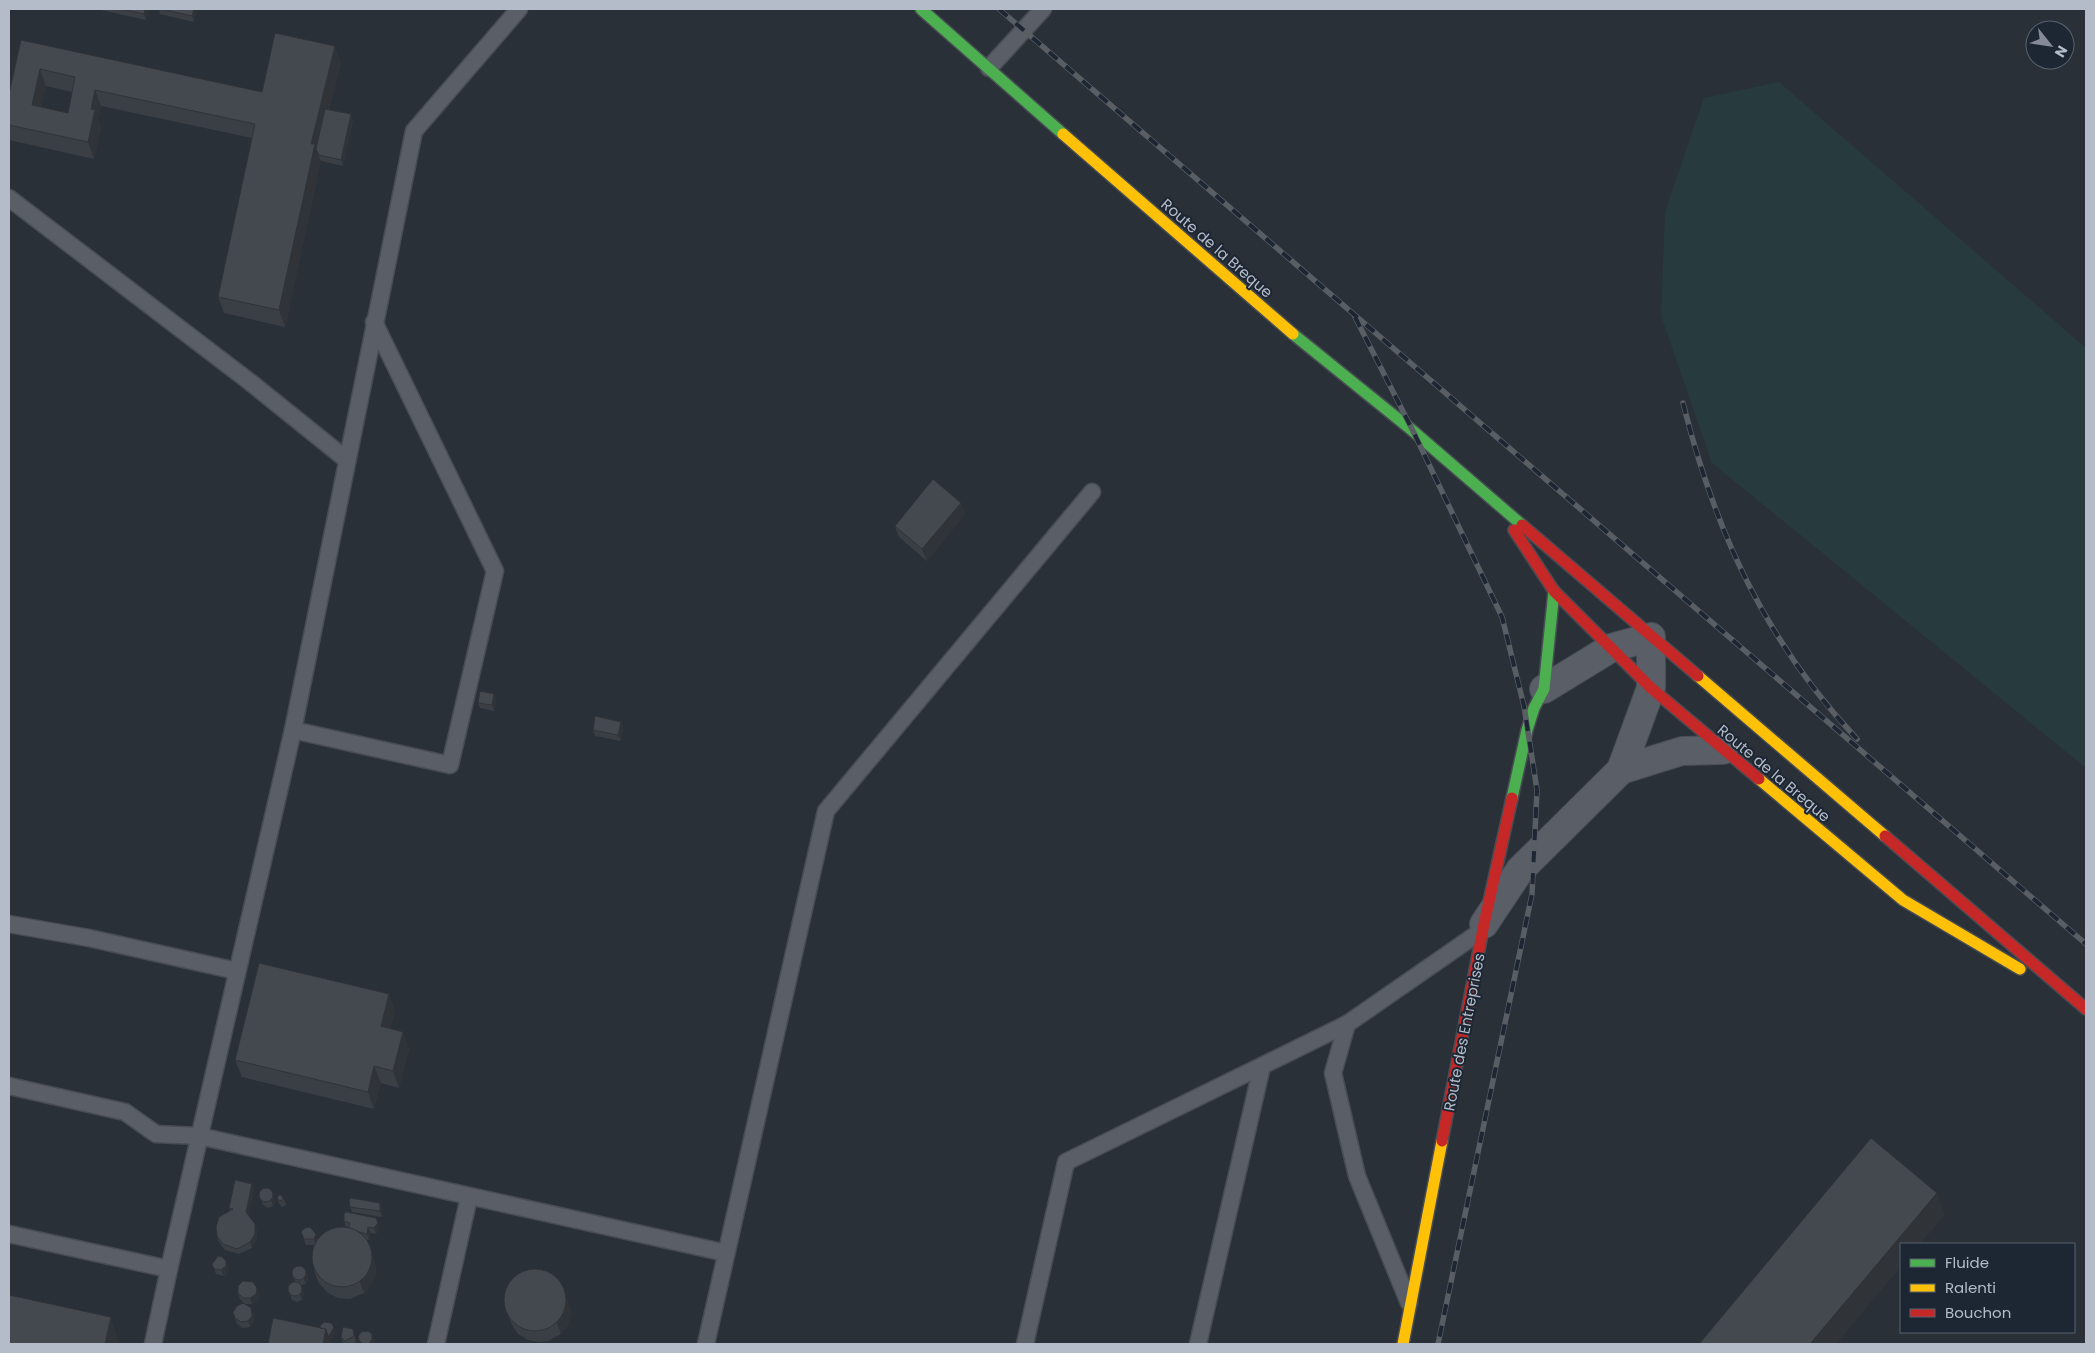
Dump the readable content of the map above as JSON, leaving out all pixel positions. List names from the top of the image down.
{
  "streets": {
    "main road": ["Route de la Breque", "Route des Entreprises"]
  },
  "crossings": [
    ["Route de la Breque", "Route des Entreprises"]
  ],
  "legend": ["Fluide", "Ralenti", "Bouchon"],
  "north": "bottom right"
}
